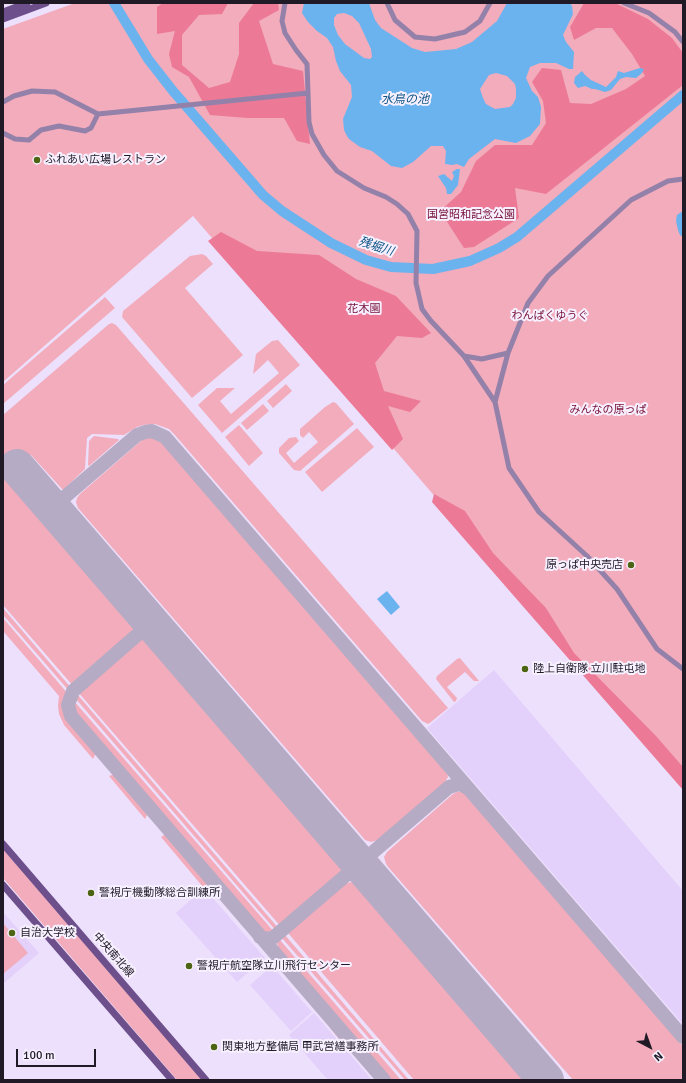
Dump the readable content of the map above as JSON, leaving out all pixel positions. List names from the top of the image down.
{
  "streets": {
    "main road": ["中央南北線"]
  },
  "water": ["水鳥の池", "残堀川"],
  "parks": [
    "国営昭和記念公園",
    "花木園",
    "わんぱくゆうぐ",
    "みんなの原っぱ"
  ],
  "places": [
    "ふれあい広場レストラン",
    "原っぱ中央売店",
    "陸上自衛隊 立川駐屯地",
    "警視庁機動隊総合訓練所",
    "自治大学校",
    "警視庁航空隊立川飛行センター",
    "関東地方整備局 甲武営繕事務所"
  ],
  "scale_bar": "100 m",
  "north": "bottom right"
}
